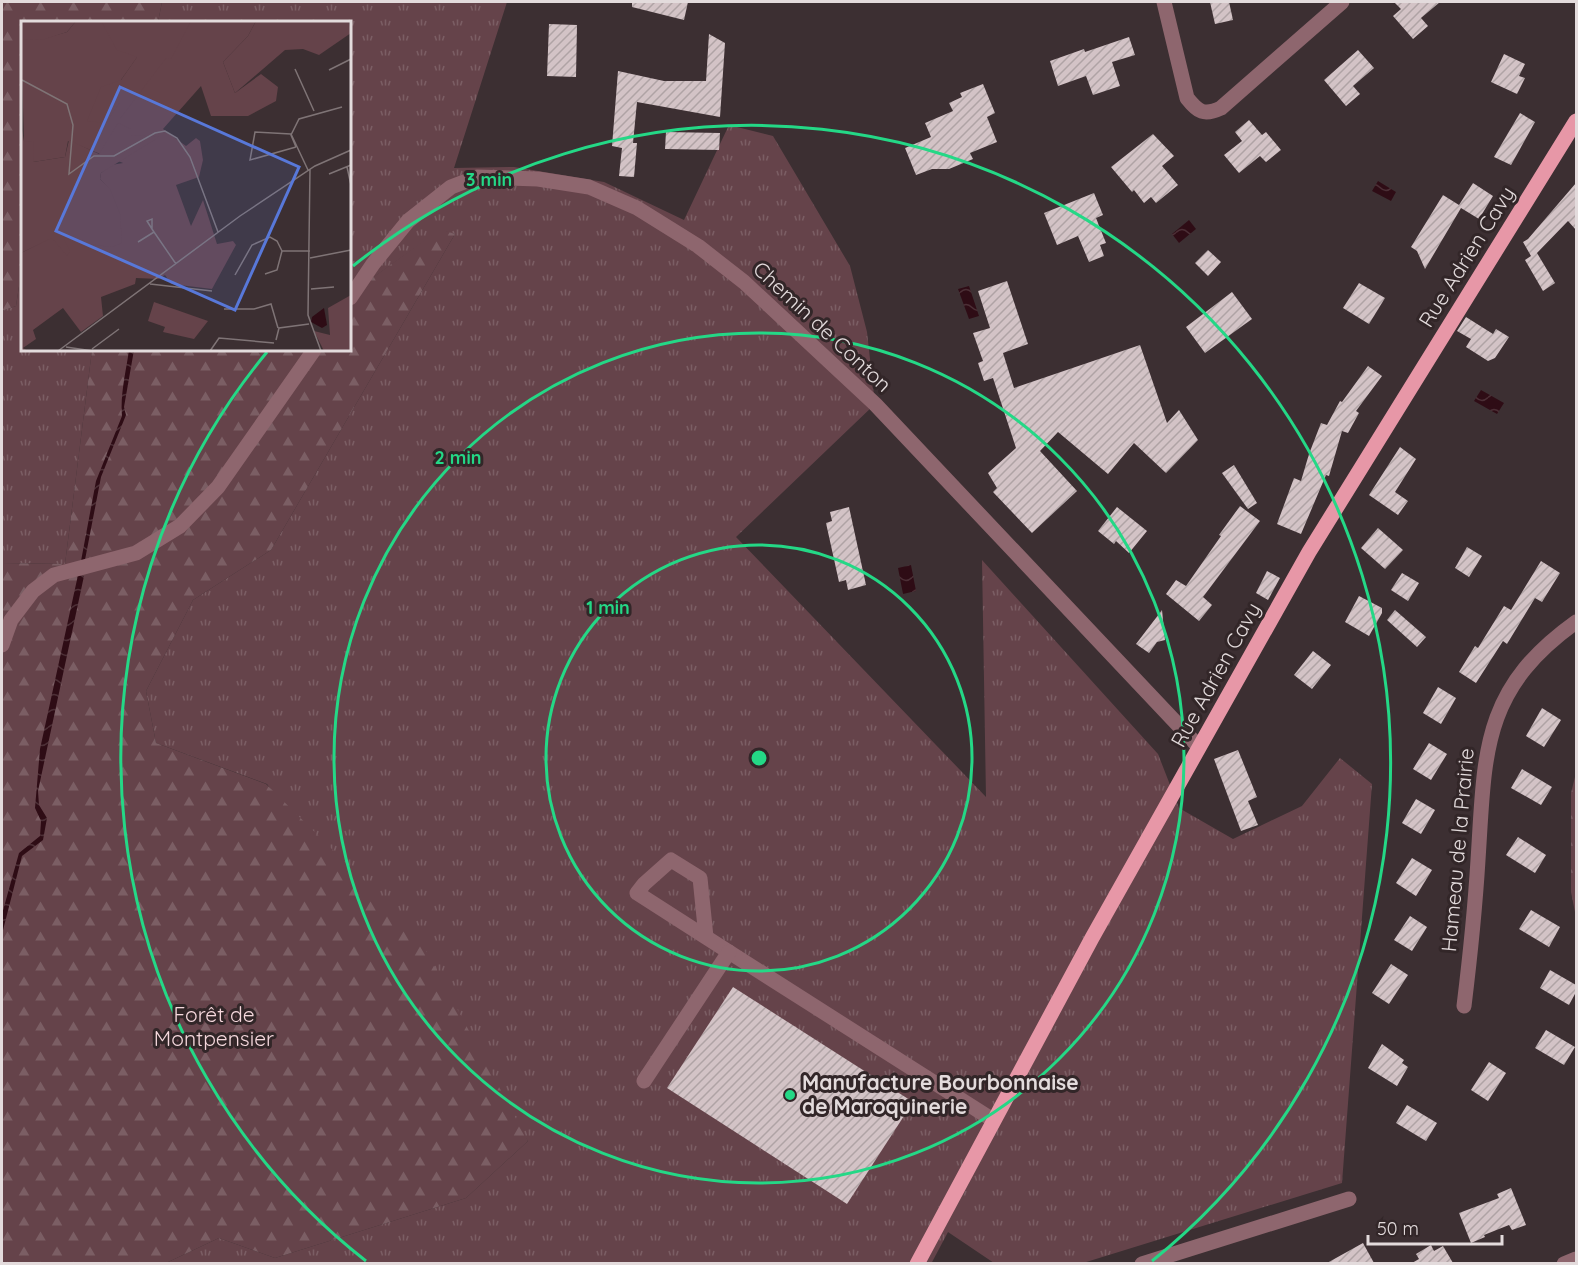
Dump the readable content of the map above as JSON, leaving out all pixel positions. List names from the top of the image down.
{
  "streets": {
    "main road": ["Rue Adrien Cavy"],
    "street": ["Chemin de Conton", "Hameau de la Prairie"]
  },
  "crossings": [
    ["Rue Adrien Cavy", "Chemin de Conton"]
  ],
  "parks": ["Forêt de Montpensier"],
  "places": ["Manufacture Bourbonnaise de Maroquinerie"],
  "scale_bar": "50 m",
  "rings": ["3 min", "2 min", "1 min"]
}
